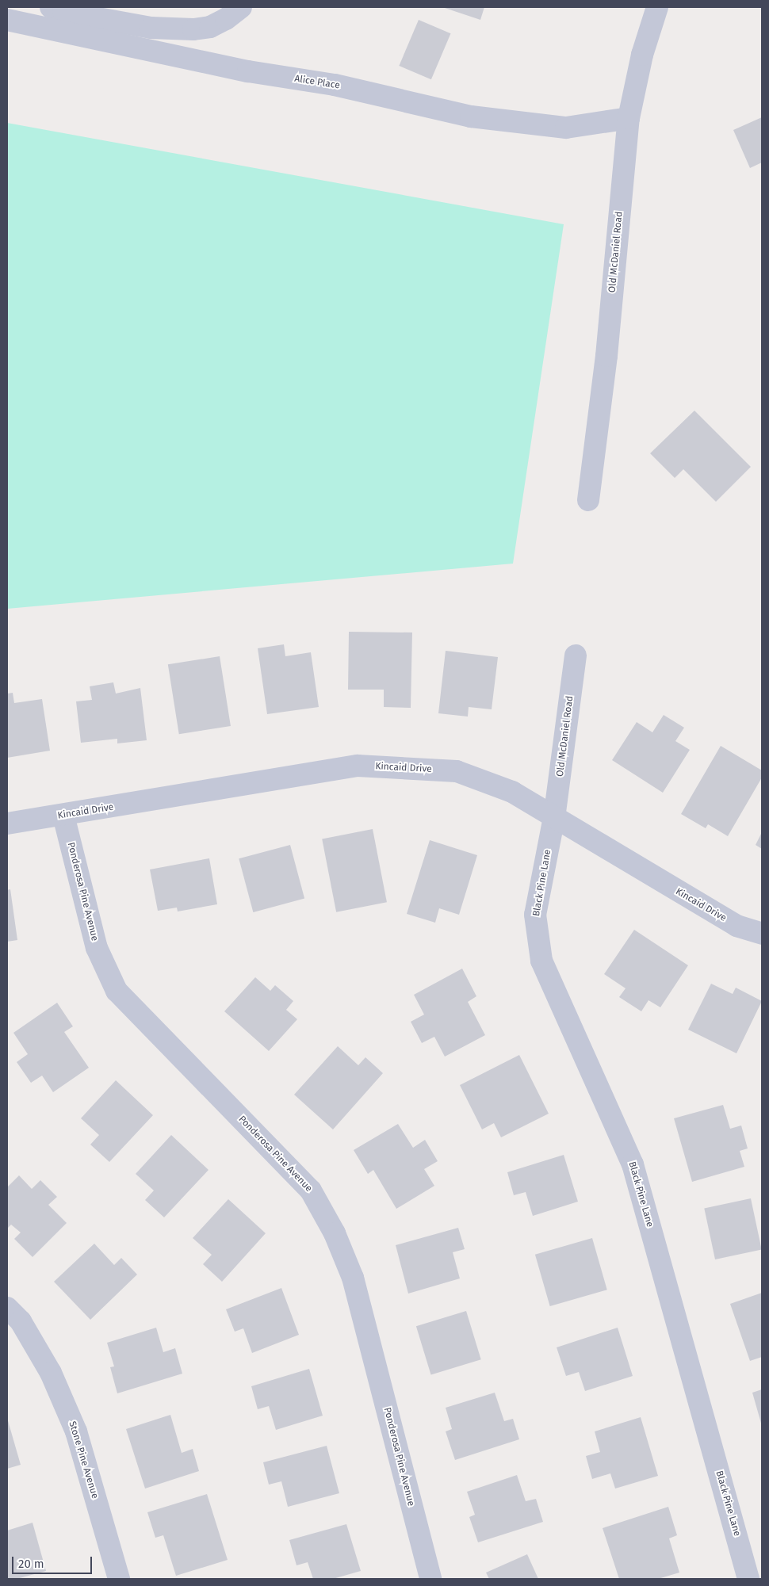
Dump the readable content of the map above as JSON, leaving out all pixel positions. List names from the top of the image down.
{
  "streets": {
    "street": [
      "Alice Place",
      "Old McDaniel Road",
      "Kincaid Drive",
      "Black Pine Lane",
      "Ponderosa Pine Avenue",
      "Stone Pine Avenue"
    ]
  },
  "crossings": [
    ["Alice Place", "Old McDaniel Road"],
    ["Old McDaniel Road", "Kincaid Drive"],
    ["Old McDaniel Road", "Black Pine Lane"],
    ["Kincaid Drive", "Black Pine Lane"],
    ["Kincaid Drive", "Ponderosa Pine Avenue"]
  ],
  "scale_bar": "20 m"
}
